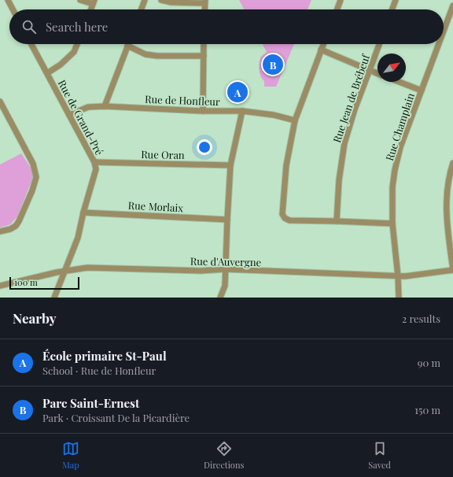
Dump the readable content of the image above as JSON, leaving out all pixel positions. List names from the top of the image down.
{
  "streets": {
    "street": [
      "Rue Jean de Brébeuf",
      "Rue de Honfleur",
      "Rue de Grand-Pré",
      "Rue Champlain",
      "Rue Oran",
      "Rue Morlaix",
      "Rue d'Auvergne"
    ]
  },
  "crossings": [
    ["Rue de Honfleur", "Rue de Grand-Pré"],
    ["Rue de Grand-Pré", "Rue Oran"],
    ["Rue de Grand-Pré", "Rue Morlaix"],
    ["Rue de Grand-Pré", "Rue d'Auvergne"],
    ["Rue Champlain", "Rue d'Auvergne"]
  ],
  "scale_bar": "100 m",
  "north": "top right",
  "page": {
    "search": "Search here",
    "pins": ["B", "A"],
    "scale": "100 m",
    "heading": ["Nearby", "2 results"],
    "list": [
      {
        "mark": "A",
        "name": "École primaire St-Paul",
        "note": "School · Rue de Honfleur",
        "value": "90 m"
      },
      {
        "mark": "B",
        "name": "Parc Saint-Ernest",
        "note": "Park · Croissant De la Picardière",
        "value": "150 m"
      }
    ],
    "nav": ["Map", "Directions", "Saved"]
  }
}
